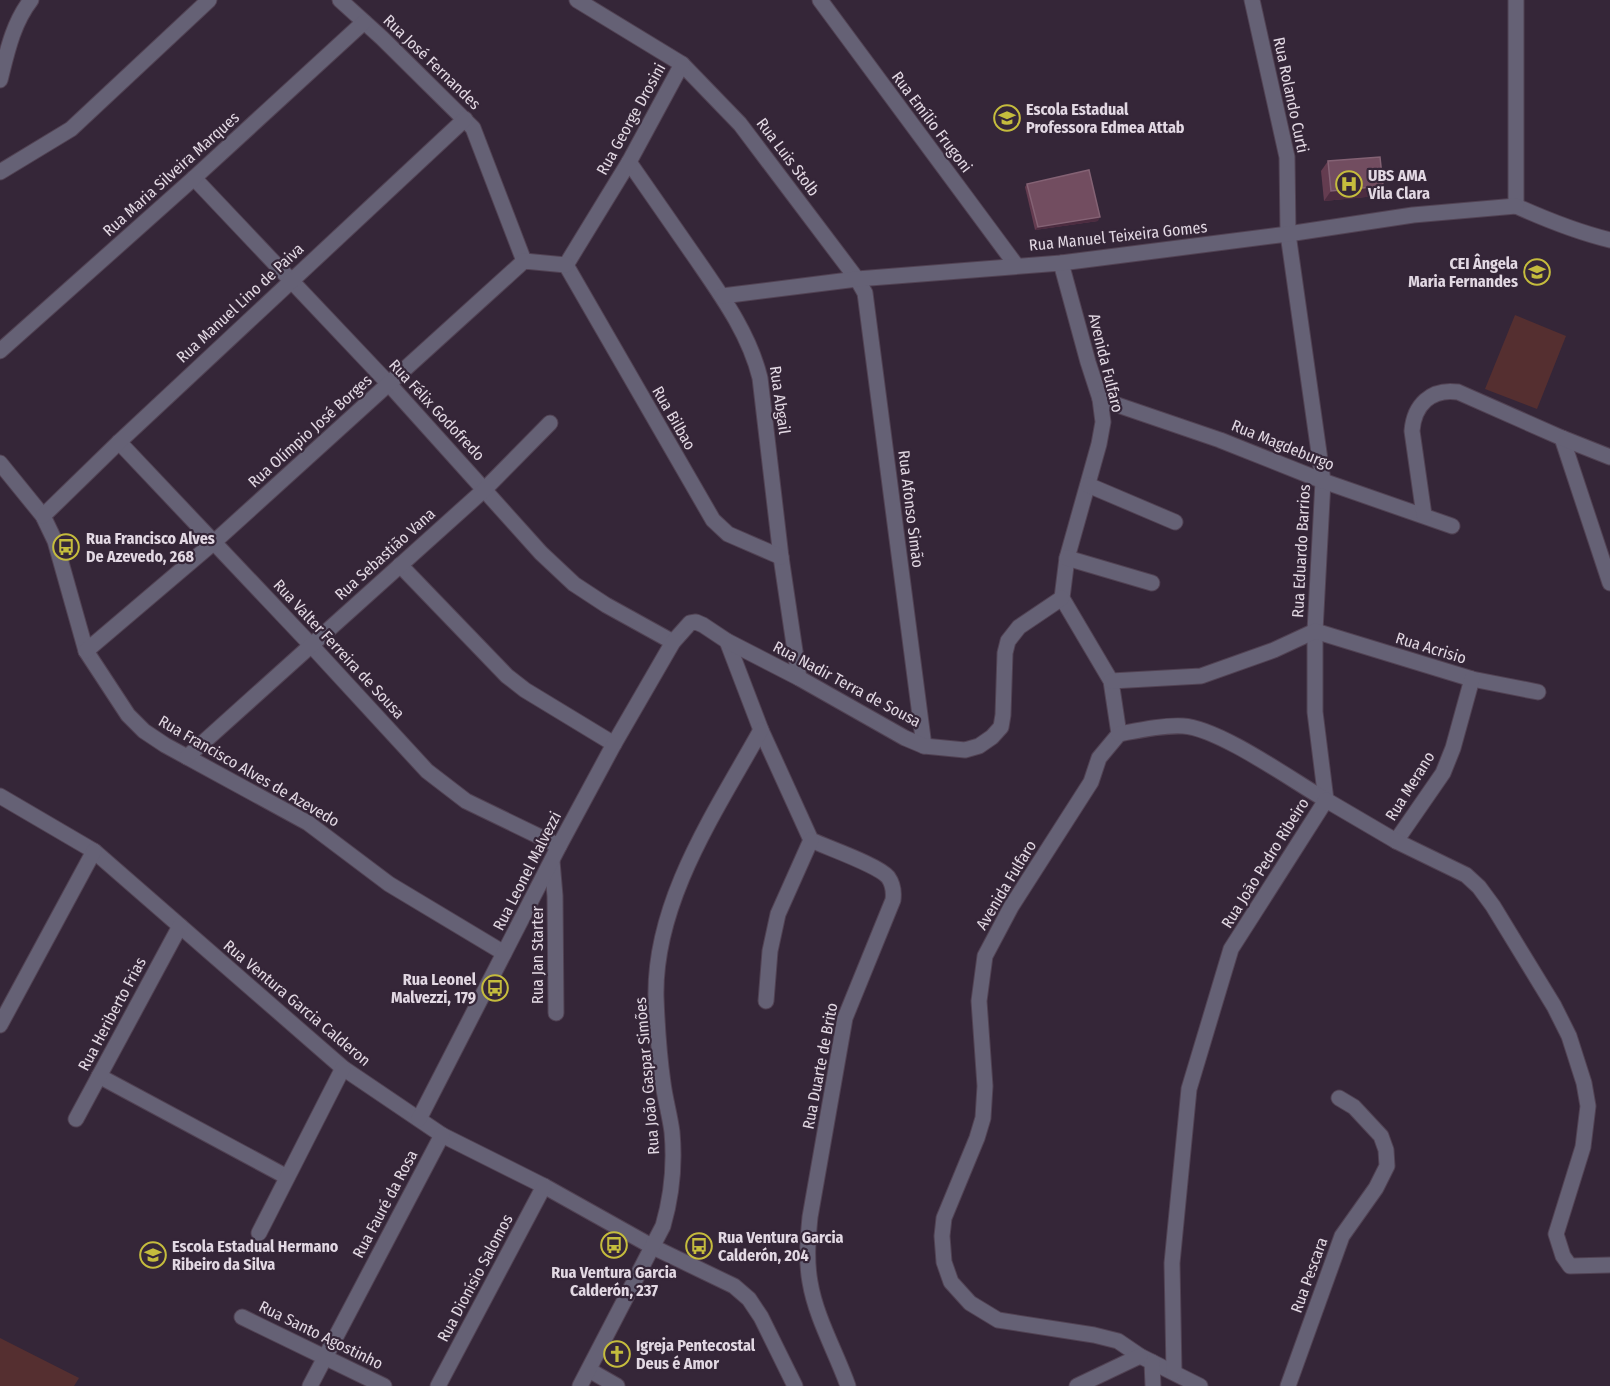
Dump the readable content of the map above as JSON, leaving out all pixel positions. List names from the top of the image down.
{
  "streets": {
    "street": [
      "Rua José Fernandes",
      "Rua Rolando Curti",
      "Rua George Drosini",
      "Rua Emílio Frugoni",
      "Rua Luis Stolb",
      "Rua Maria Silveira Marques",
      "Rua Manuel Teixeira Gomes",
      "Rua Manuel Lino de Paiva",
      "Avenida Fulfaro",
      "Rua Abgail",
      "Rua Félix Godofredo",
      "Rua Bilbao",
      "Rua Olímpio José Borges",
      "Rua Magdeburgo",
      "Rua Afonso Simão",
      "Rua Eduardo Barrios",
      "Rua Sebastião Vana",
      "Rua Acrisio",
      "Rua Valter Ferreira de Sousa",
      "Rua Nadir Terra de Sousa",
      "Rua Francisco Alves de Azevedo",
      "Rua Merano",
      "Rua João Pedro Ribeiro",
      "Rua Leonel Malvezzi",
      "Rua Jan Starter",
      "Rua Ventura Garcia Calderon",
      "Rua Heriberto Frias",
      "Rua Duarte de Brito",
      "Rua João Gaspar Simões",
      "Rua Fauré da Rosa",
      "Rua Pescara",
      "Rua Dionísio Salomos",
      "Rua Santo Agostinho"
    ]
  },
  "crossings": [
    ["Rua José Fernandes", "Rua Maria Silveira Marques"],
    ["Rua José Fernandes", "Rua Manuel Lino de Paiva"],
    ["Rua José Fernandes", "Rua Olímpio José Borges"],
    ["Rua Rolando Curti", "Rua Manuel Teixeira Gomes"],
    ["Rua Rolando Curti", "Rua Eduardo Barrios"],
    ["Rua George Drosini", "Rua Luis Stolb"],
    ["Rua George Drosini", "Rua Abgail"],
    ["Rua George Drosini", "Rua Bilbao"],
    ["Rua Emílio Frugoni", "Rua Manuel Teixeira Gomes"],
    ["Rua Luis Stolb", "Rua Manuel Teixeira Gomes"],
    ["Rua Luis Stolb", "Rua Afonso Simão"],
    ["Rua Maria Silveira Marques", "Rua Félix Godofredo"],
    ["Rua Manuel Teixeira Gomes", "Avenida Fulfaro"],
    ["Rua Manuel Teixeira Gomes", "Rua Abgail"],
    ["Rua Manuel Teixeira Gomes", "Rua Afonso Simão"],
    ["Rua Manuel Teixeira Gomes", "Rua Eduardo Barrios"],
    ["Rua Manuel Lino de Paiva", "Rua Félix Godofredo"],
    ["Rua Manuel Lino de Paiva", "Rua Valter Ferreira de Sousa"],
    ["Rua Manuel Lino de Paiva", "Rua Francisco Alves de Azevedo"],
    ["Avenida Fulfaro", "Rua Magdeburgo"],
    ["Avenida Fulfaro", "Rua Nadir Terra de Sousa"],
    ["Avenida Fulfaro", "Rua João Pedro Ribeiro"],
    ["Rua Abgail", "Rua Bilbao"],
    ["Rua Abgail", "Rua Nadir Terra de Sousa"],
    ["Rua Félix Godofredo", "Rua Olímpio José Borges"],
    ["Rua Félix Godofredo", "Rua Sebastião Vana"],
    ["Rua Félix Godofredo", "Rua Nadir Terra de Sousa"],
    ["Rua Félix Godofredo", "Rua Leonel Malvezzi"],
    ["Rua Olímpio José Borges", "Rua Valter Ferreira de Sousa"],
    ["Rua Olímpio José Borges", "Rua Francisco Alves de Azevedo"],
    ["Rua Magdeburgo", "Rua Eduardo Barrios"],
    ["Rua Afonso Simão", "Rua Nadir Terra de Sousa"],
    ["Rua Eduardo Barrios", "Rua Acrisio"],
    ["Rua Eduardo Barrios", "Rua João Pedro Ribeiro"],
    ["Rua Sebastião Vana", "Rua Valter Ferreira de Sousa"],
    ["Rua Sebastião Vana", "Rua Francisco Alves de Azevedo"],
    ["Rua Acrisio", "Rua Merano"],
    ["Rua Valter Ferreira de Sousa", "Rua Leonel Malvezzi"],
    ["Rua Nadir Terra de Sousa", "Rua Leonel Malvezzi"],
    ["Rua Francisco Alves de Azevedo", "Rua Leonel Malvezzi"],
    ["Rua Merano", "Rua João Pedro Ribeiro"],
    ["Rua Leonel Malvezzi", "Rua Jan Starter"],
    ["Rua Leonel Malvezzi", "Rua Ventura Garcia Calderon"],
    ["Rua Ventura Garcia Calderon", "Rua Heriberto Frias"],
    ["Rua Ventura Garcia Calderon", "Rua João Gaspar Simões"],
    ["Rua Ventura Garcia Calderon", "Rua Fauré da Rosa"],
    ["Rua Ventura Garcia Calderon", "Rua Dionísio Salomos"],
    ["Rua Fauré da Rosa", "Rua Santo Agostinho"]
  ],
  "places": {
    "school or university": ["Escola Estadual Professora Edmea Attab", "CEI Ângela Maria Fernandes", "Escola Estadual Hermano Ribeiro da Silva"],
    "hospital": ["UBS AMA Vila Clara"],
    "bus stop": [
      "Rua Francisco Alves De Azevedo, 268",
      "Rua Leonel Malvezzi, 179",
      "Rua Ventura Garcia Calderón, 237",
      "Rua Ventura Garcia Calderón, 204"
    ],
    "church": ["Igreja Pentecostal Deus é Amor"]
  }
}
